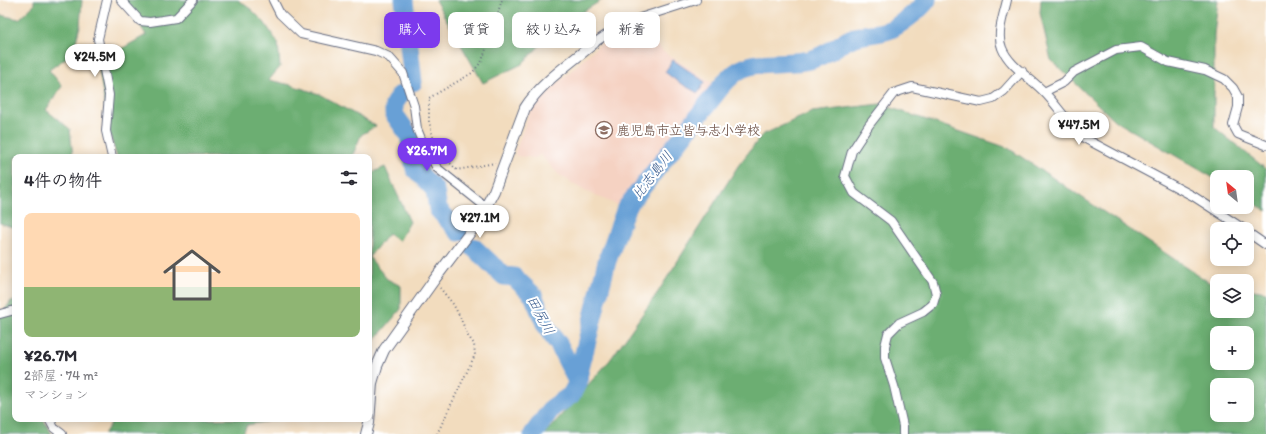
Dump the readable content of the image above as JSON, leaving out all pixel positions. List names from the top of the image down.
{
  "water": ["比志島川", "田尻川"],
  "places": {
    "school or university": ["鹿児島市立皆与志小学校"]
  },
  "north": "top left",
  "page": {
    "chip": [
      "購入",
      "賃貸",
      "絞り込み",
      "新着"
    ],
    "price": [
      "¥24.5M",
      "¥47.5M",
      "¥26.7M",
      "¥27.1M"
    ],
    "heading": "4件の物件",
    "map_buttons": ["+", "−"],
    "list": [
      {
        "name": "¥26.7M",
        "note": "2部屋 · 74 m² · マンション"
      }
    ]
  }
}
